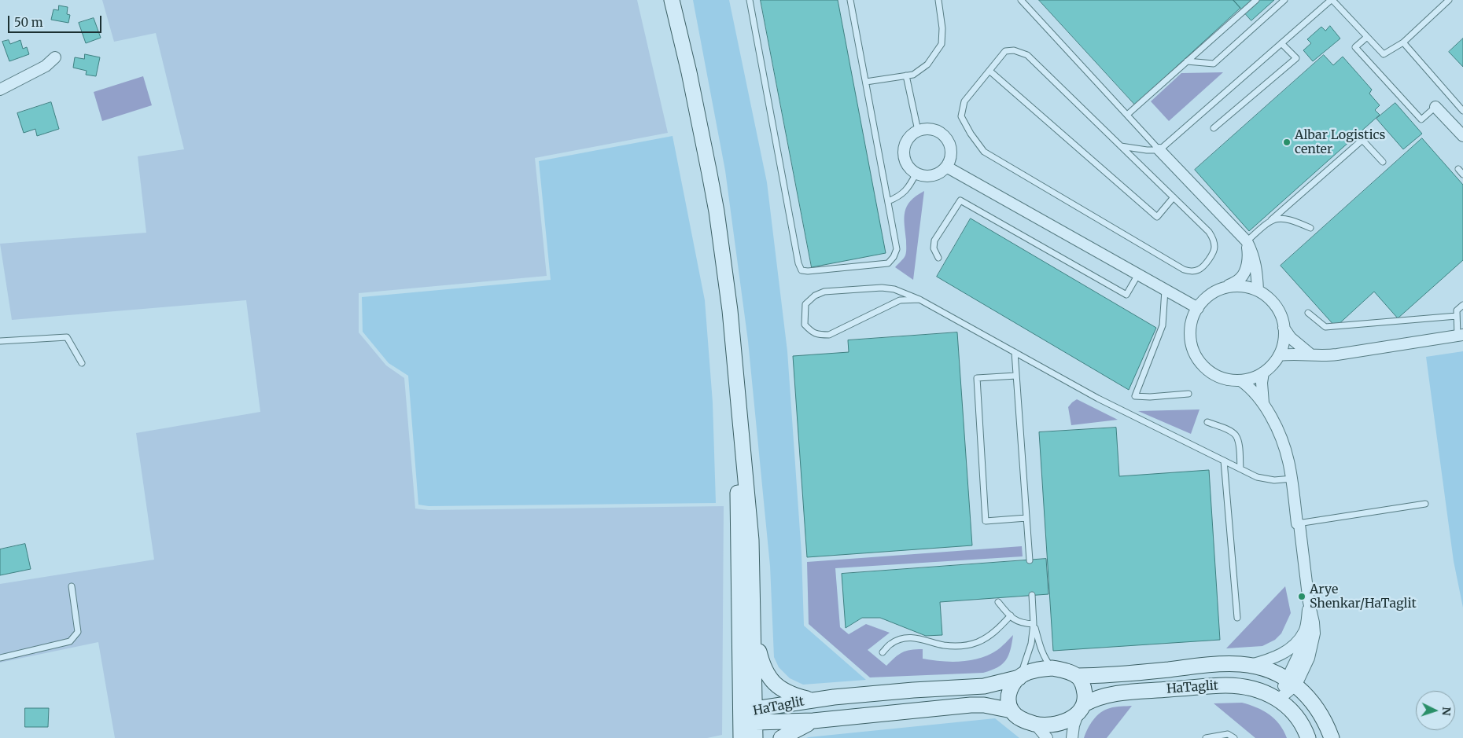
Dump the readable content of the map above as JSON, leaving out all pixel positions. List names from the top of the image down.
{
  "streets": {
    "street": ["HaTaglit"]
  },
  "places": ["Albar Logistics center", "Arye Shenkar/HaTaglit"],
  "scale_bar": "50 m",
  "north": "right"
}
